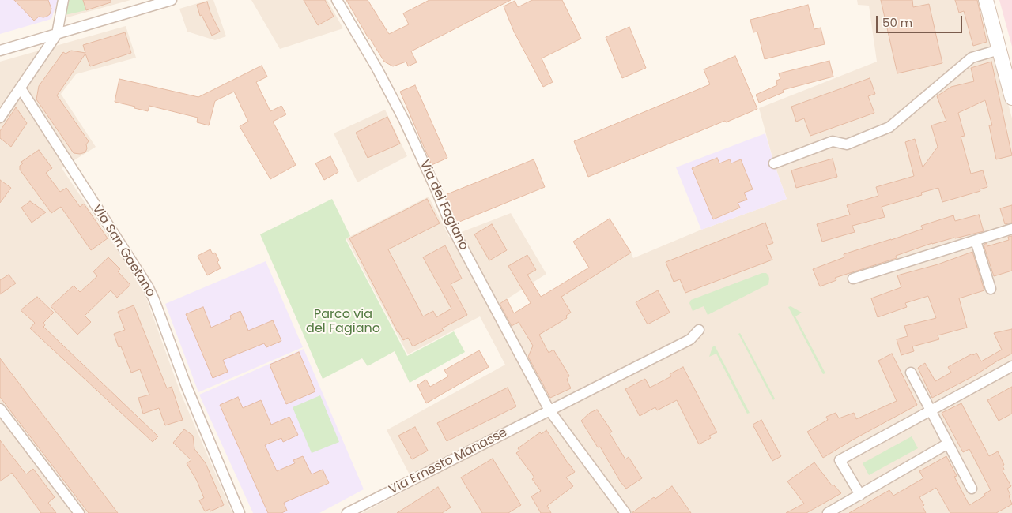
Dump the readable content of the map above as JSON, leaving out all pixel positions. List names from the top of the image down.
{
  "streets": {
    "street": ["Via del Fagiano", "Via San Gaetano", "Via Ernesto Manasse"]
  },
  "crossings": [
    ["Via del Fagiano", "Via Ernesto Manasse"]
  ],
  "parks": ["Parco via del Fagiano"],
  "scale_bar": "50 m"
}
